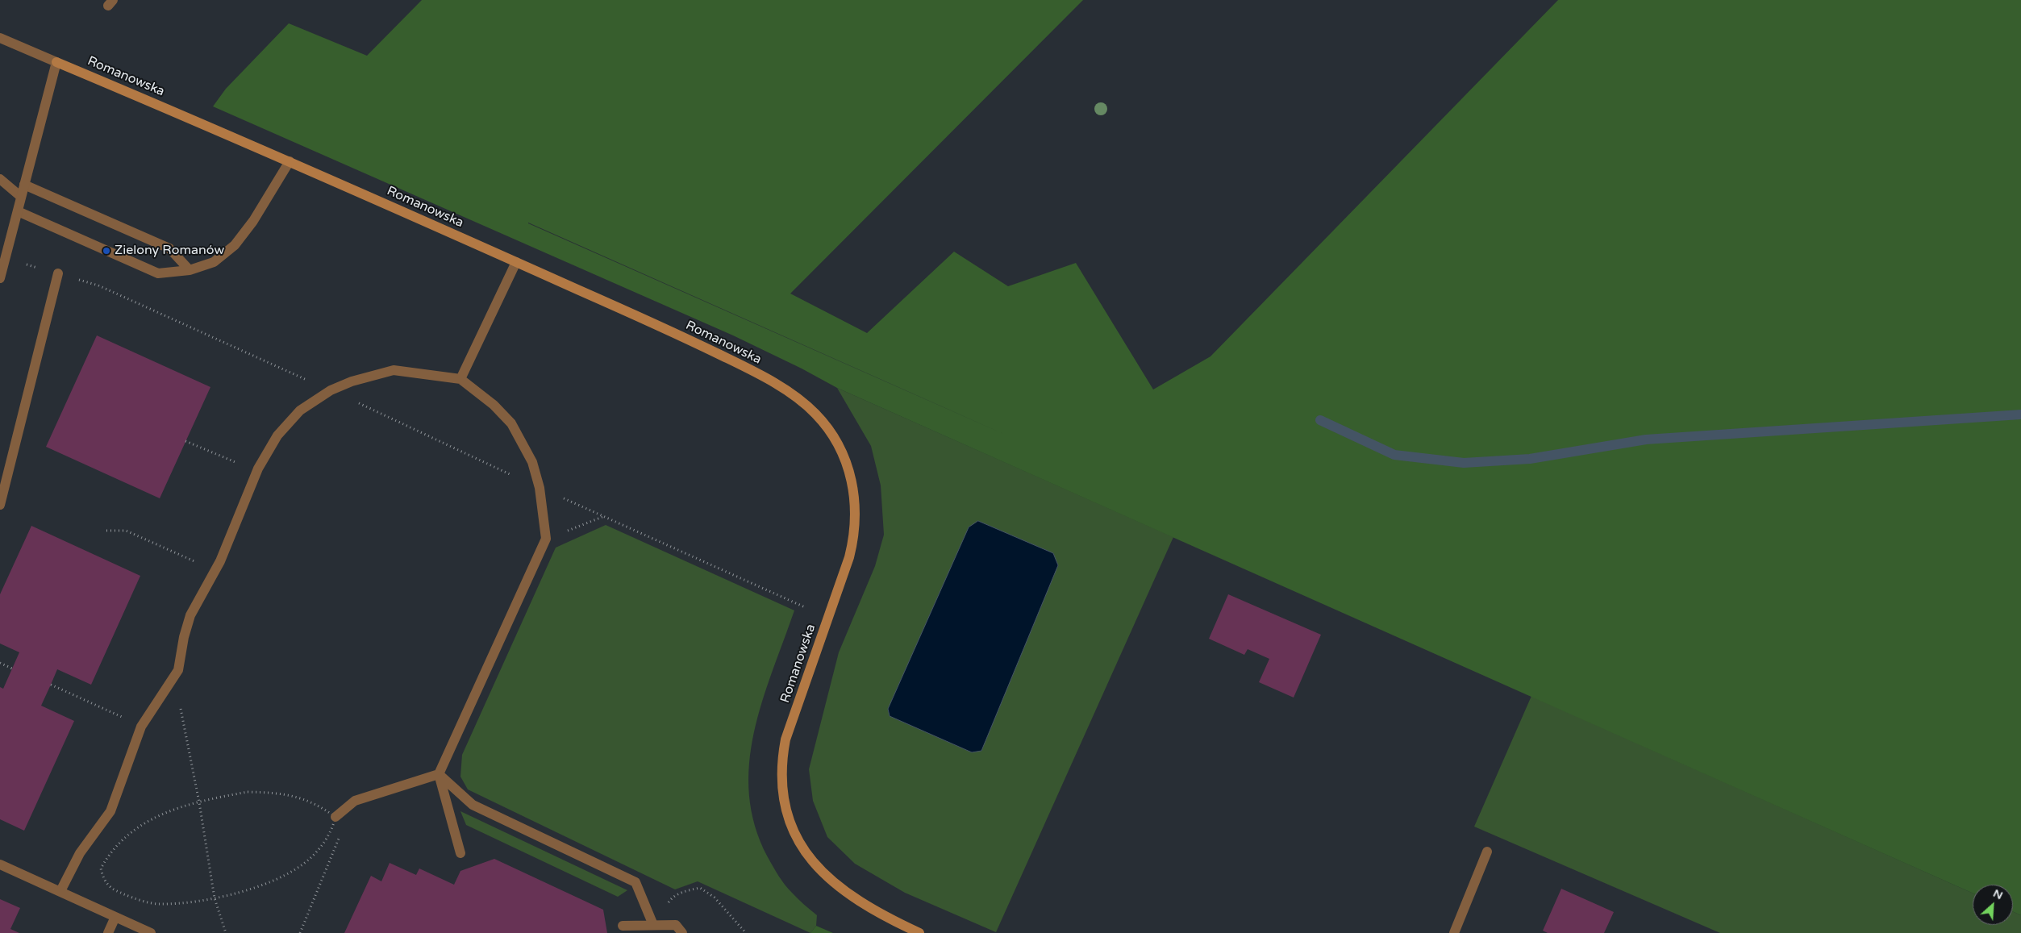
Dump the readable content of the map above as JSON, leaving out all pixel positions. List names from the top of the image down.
{
  "streets": {
    "street": ["Romanowska"]
  },
  "places": ["Zielony Romanów"],
  "north": "top right"
}
